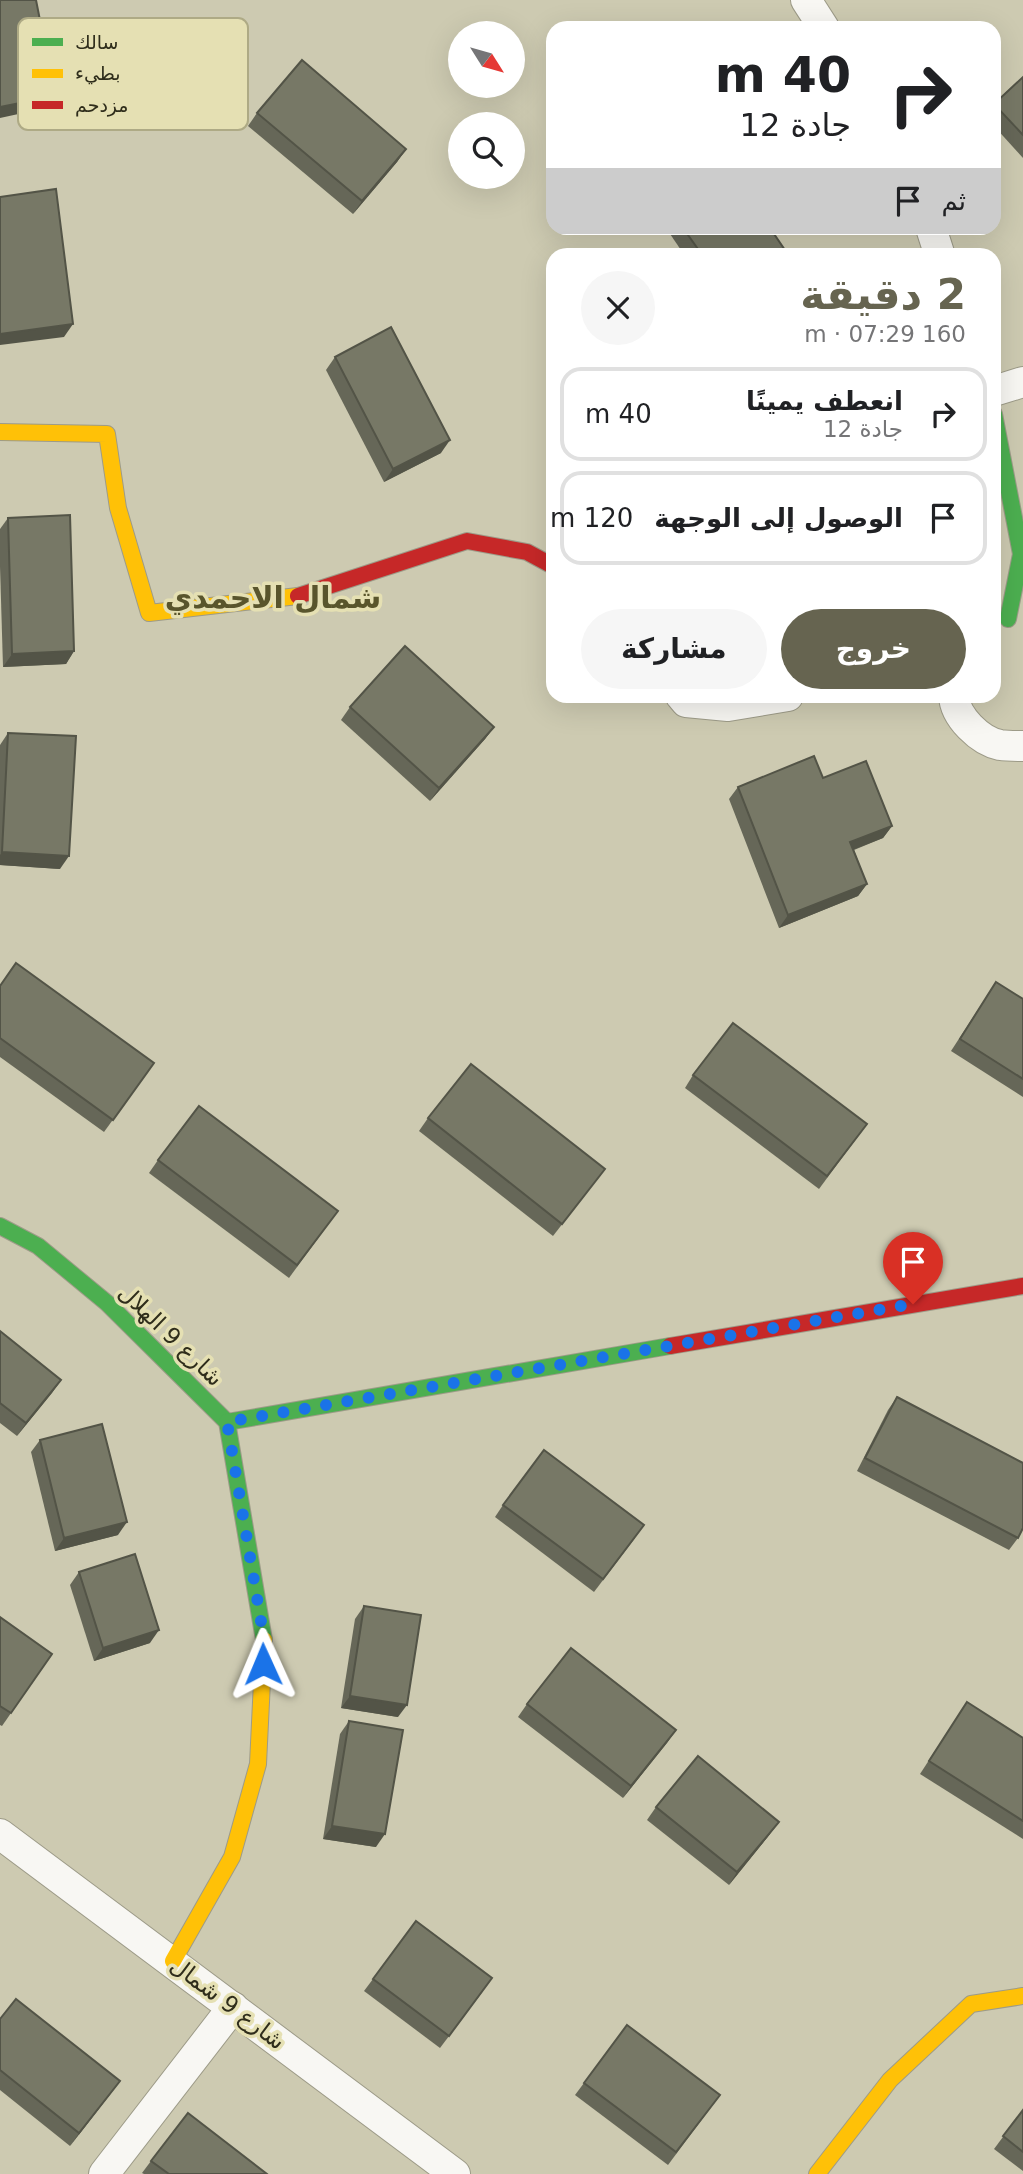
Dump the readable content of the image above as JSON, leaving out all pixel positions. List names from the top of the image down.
{
  "streets": {
    "street": ["شارع 9 الهلال", "شارع 9 شمال"]
  },
  "districts": ["شمال الاحمدي"],
  "legend": ["سالك", "بطيء", "مزدحم"],
  "north": "bottom right",
  "page": {
    "turn": ["40 m", "جادة 12"],
    "then": "ثم",
    "heading": ["2 دقيقة", "160 m · 07:29"],
    "list": [
      {
        "name": "انعطف يمينًا",
        "note": "جادة 12",
        "value": "40 m"
      },
      {
        "name": "الوصول إلى الوجهة",
        "value": "120 m"
      }
    ],
    "buttons": ["خروج", "مشاركة"]
  }
}
